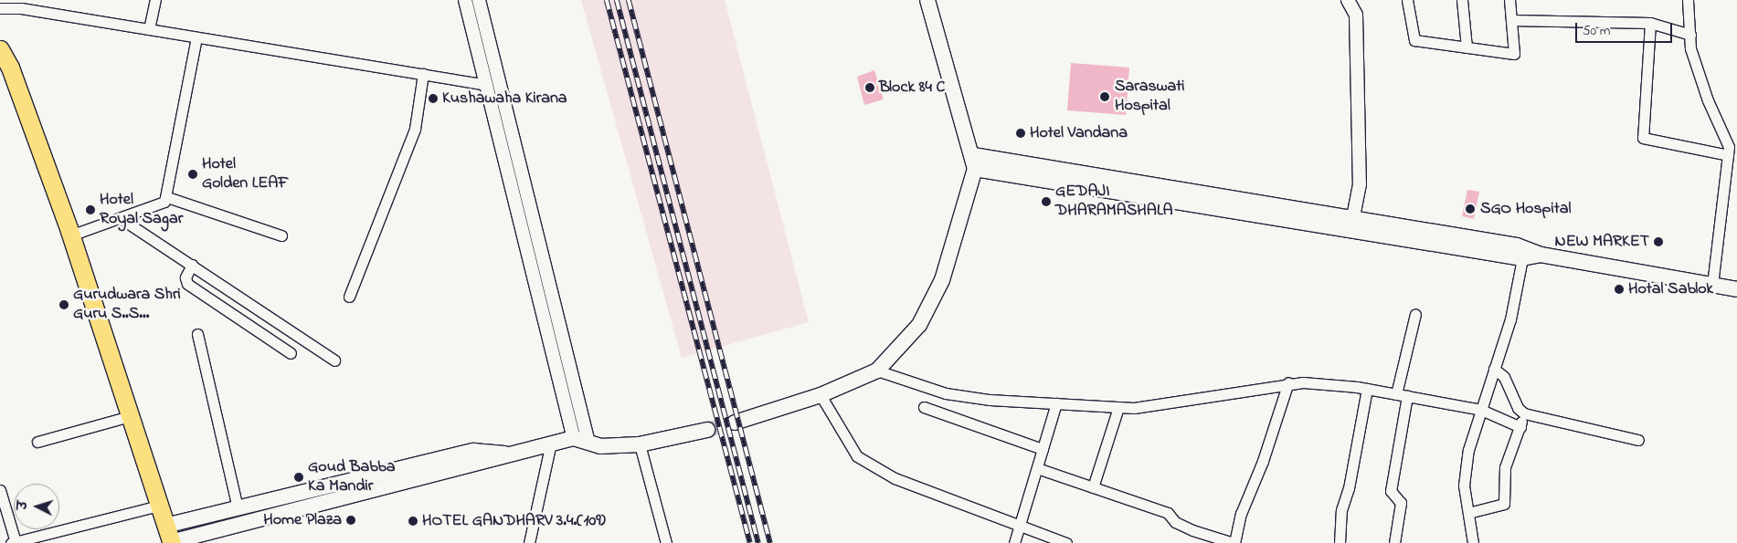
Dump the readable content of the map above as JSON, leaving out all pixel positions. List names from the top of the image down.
{
  "places": [
    "Block 84 C",
    "Saraswati Hospital",
    "Kushawaha Kirana",
    "Hotel Vandana",
    "Hotel Golden LEAF",
    "GEDAJI DHARAMASHALA",
    "SGO Hospital",
    "Hotel Royal Sagar",
    "NEW MARKET",
    "Hotal Sablok",
    "Gurudwara Shri Guru S..S...",
    "Goud Babba Ka Mandir",
    "Home Plaza",
    "HOTEL GANDHARV 3.4.(109)"
  ],
  "scale_bar": "50 m",
  "north": "left"
}
